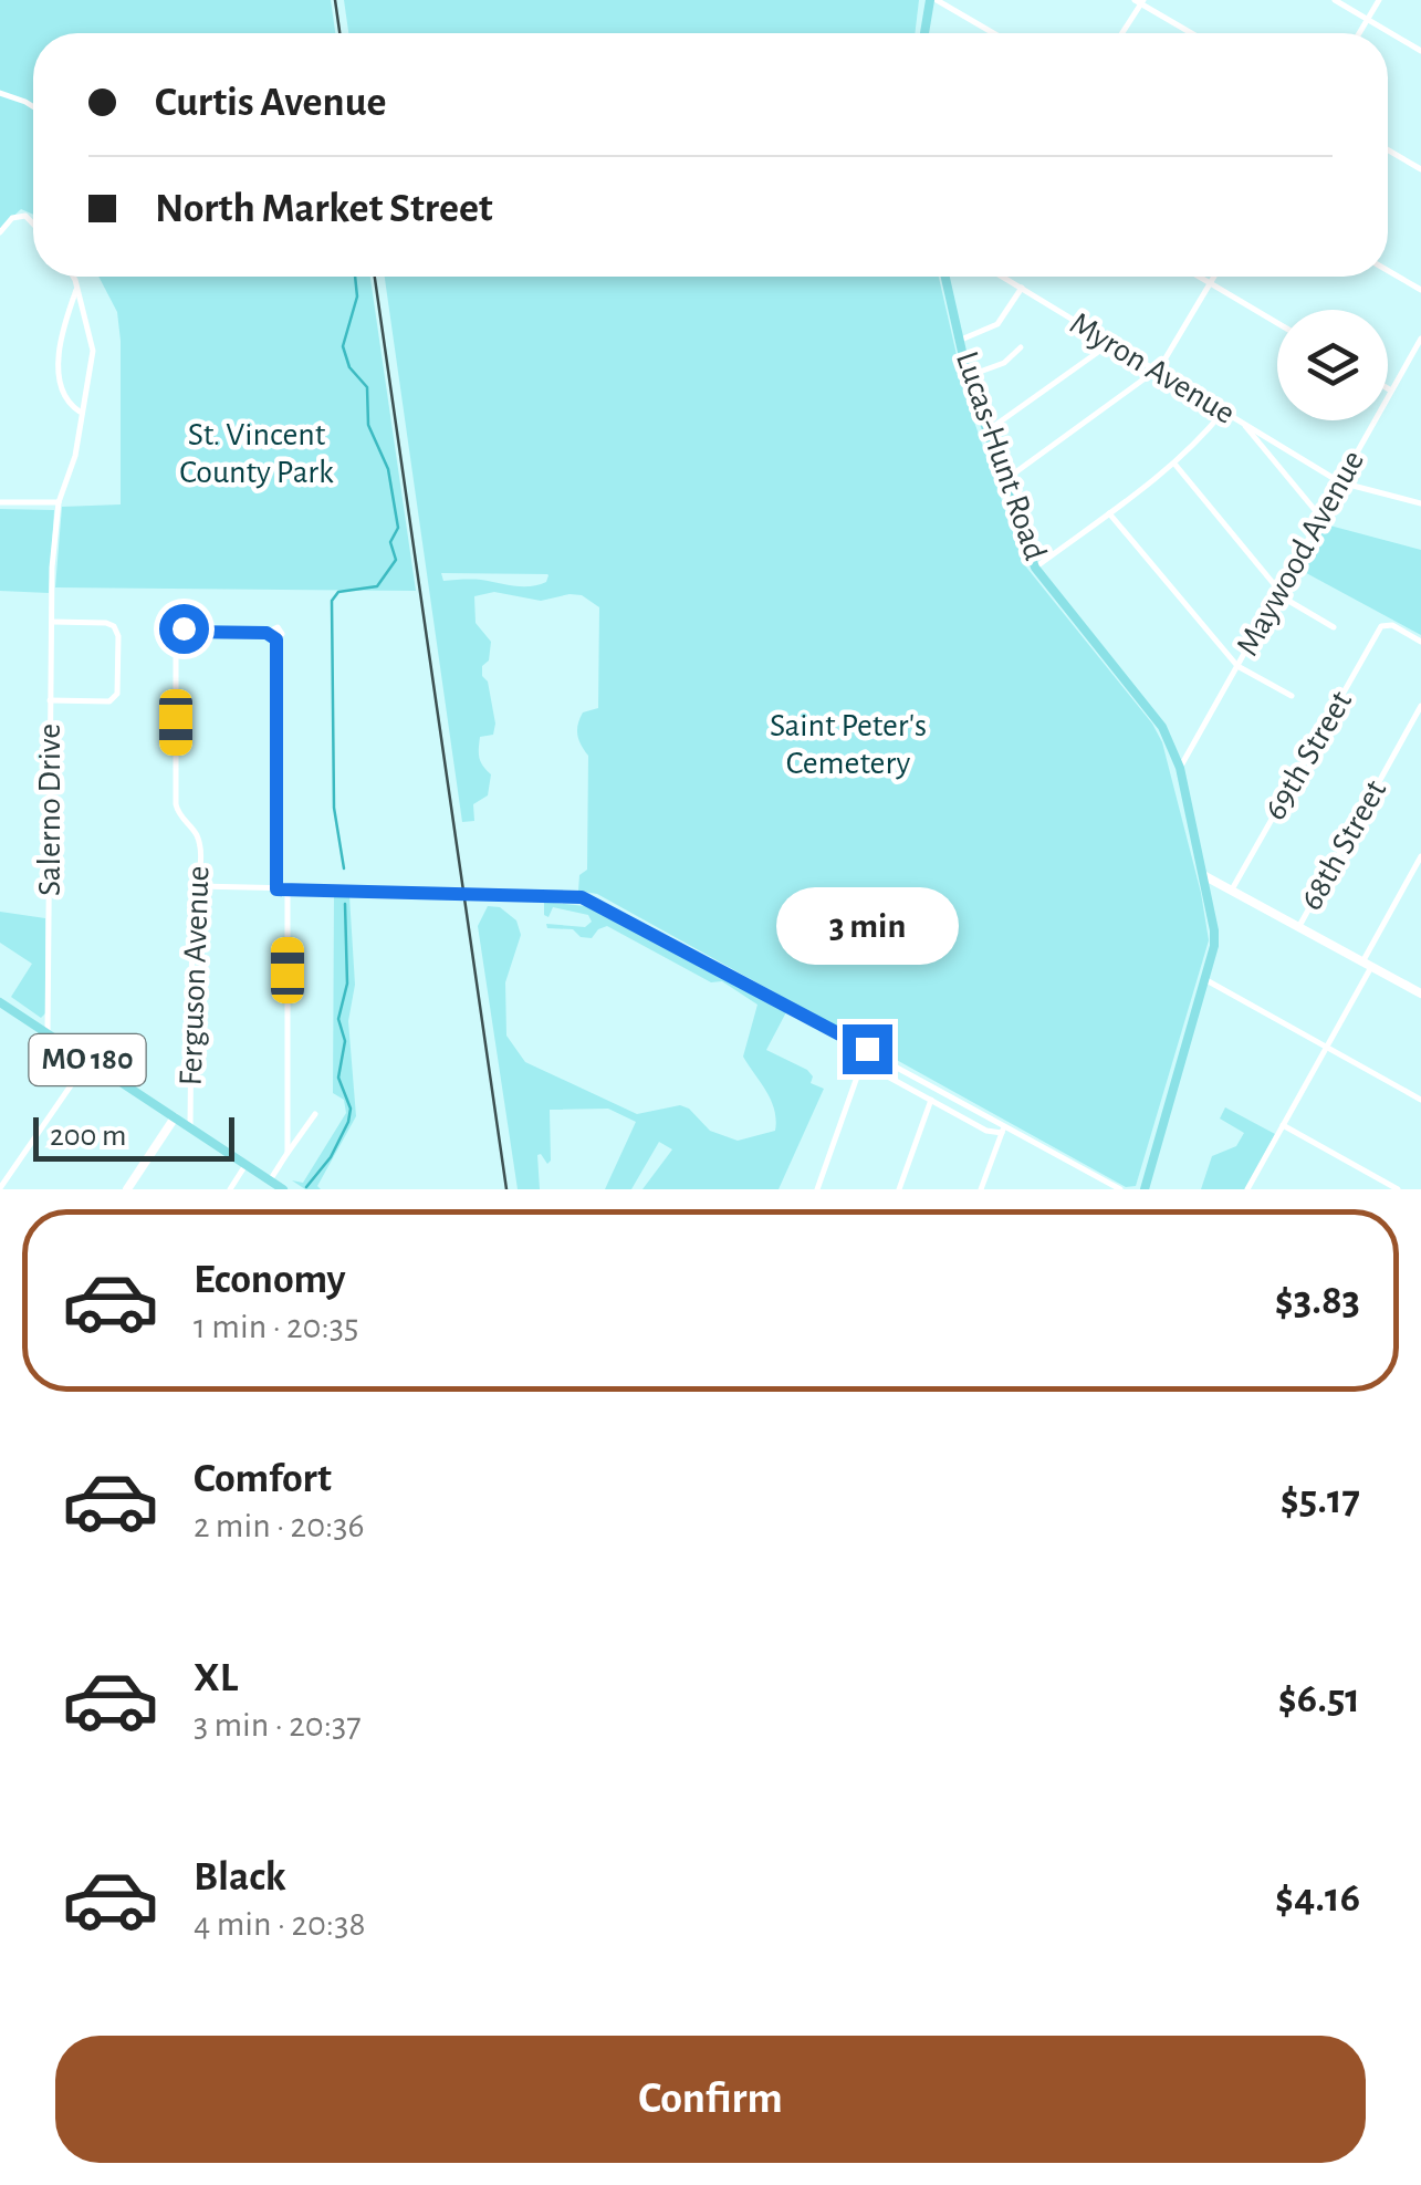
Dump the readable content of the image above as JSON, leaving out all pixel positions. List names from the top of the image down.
{
  "streets": {
    "main road": ["Lucas-Hunt Road", "MO 180"],
    "street": [
      "Myron Avenue",
      "Maywood Avenue",
      "69th Street",
      "Salerno Drive",
      "68th Street",
      "Ferguson Avenue"
    ]
  },
  "crossings": [
    ["Myron Avenue", "Maywood Avenue"],
    ["Lucas-Hunt Road", "Maywood Avenue"],
    ["Salerno Drive", "MO 180"],
    ["Ferguson Avenue", "MO 180"]
  ],
  "parks": ["St. Vincent County Park", "Saint Peter's Cemetery"],
  "scale_bar": "200 m",
  "page": {
    "banner": ["Curtis Avenue", "North Market Street"],
    "bubble": "3 min",
    "scale": "200 m",
    "list": [
      {
        "name": "Economy",
        "note": "1 min · 20:35",
        "value": "$3.83"
      },
      {
        "name": "Comfort",
        "note": "2 min · 20:36",
        "value": "$5.17"
      },
      {
        "name": "XL",
        "note": "3 min · 20:37",
        "value": "$6.51"
      },
      {
        "name": "Black",
        "note": "4 min · 20:38",
        "value": "$4.16"
      }
    ],
    "buttons": "Confirm"
  }
}
